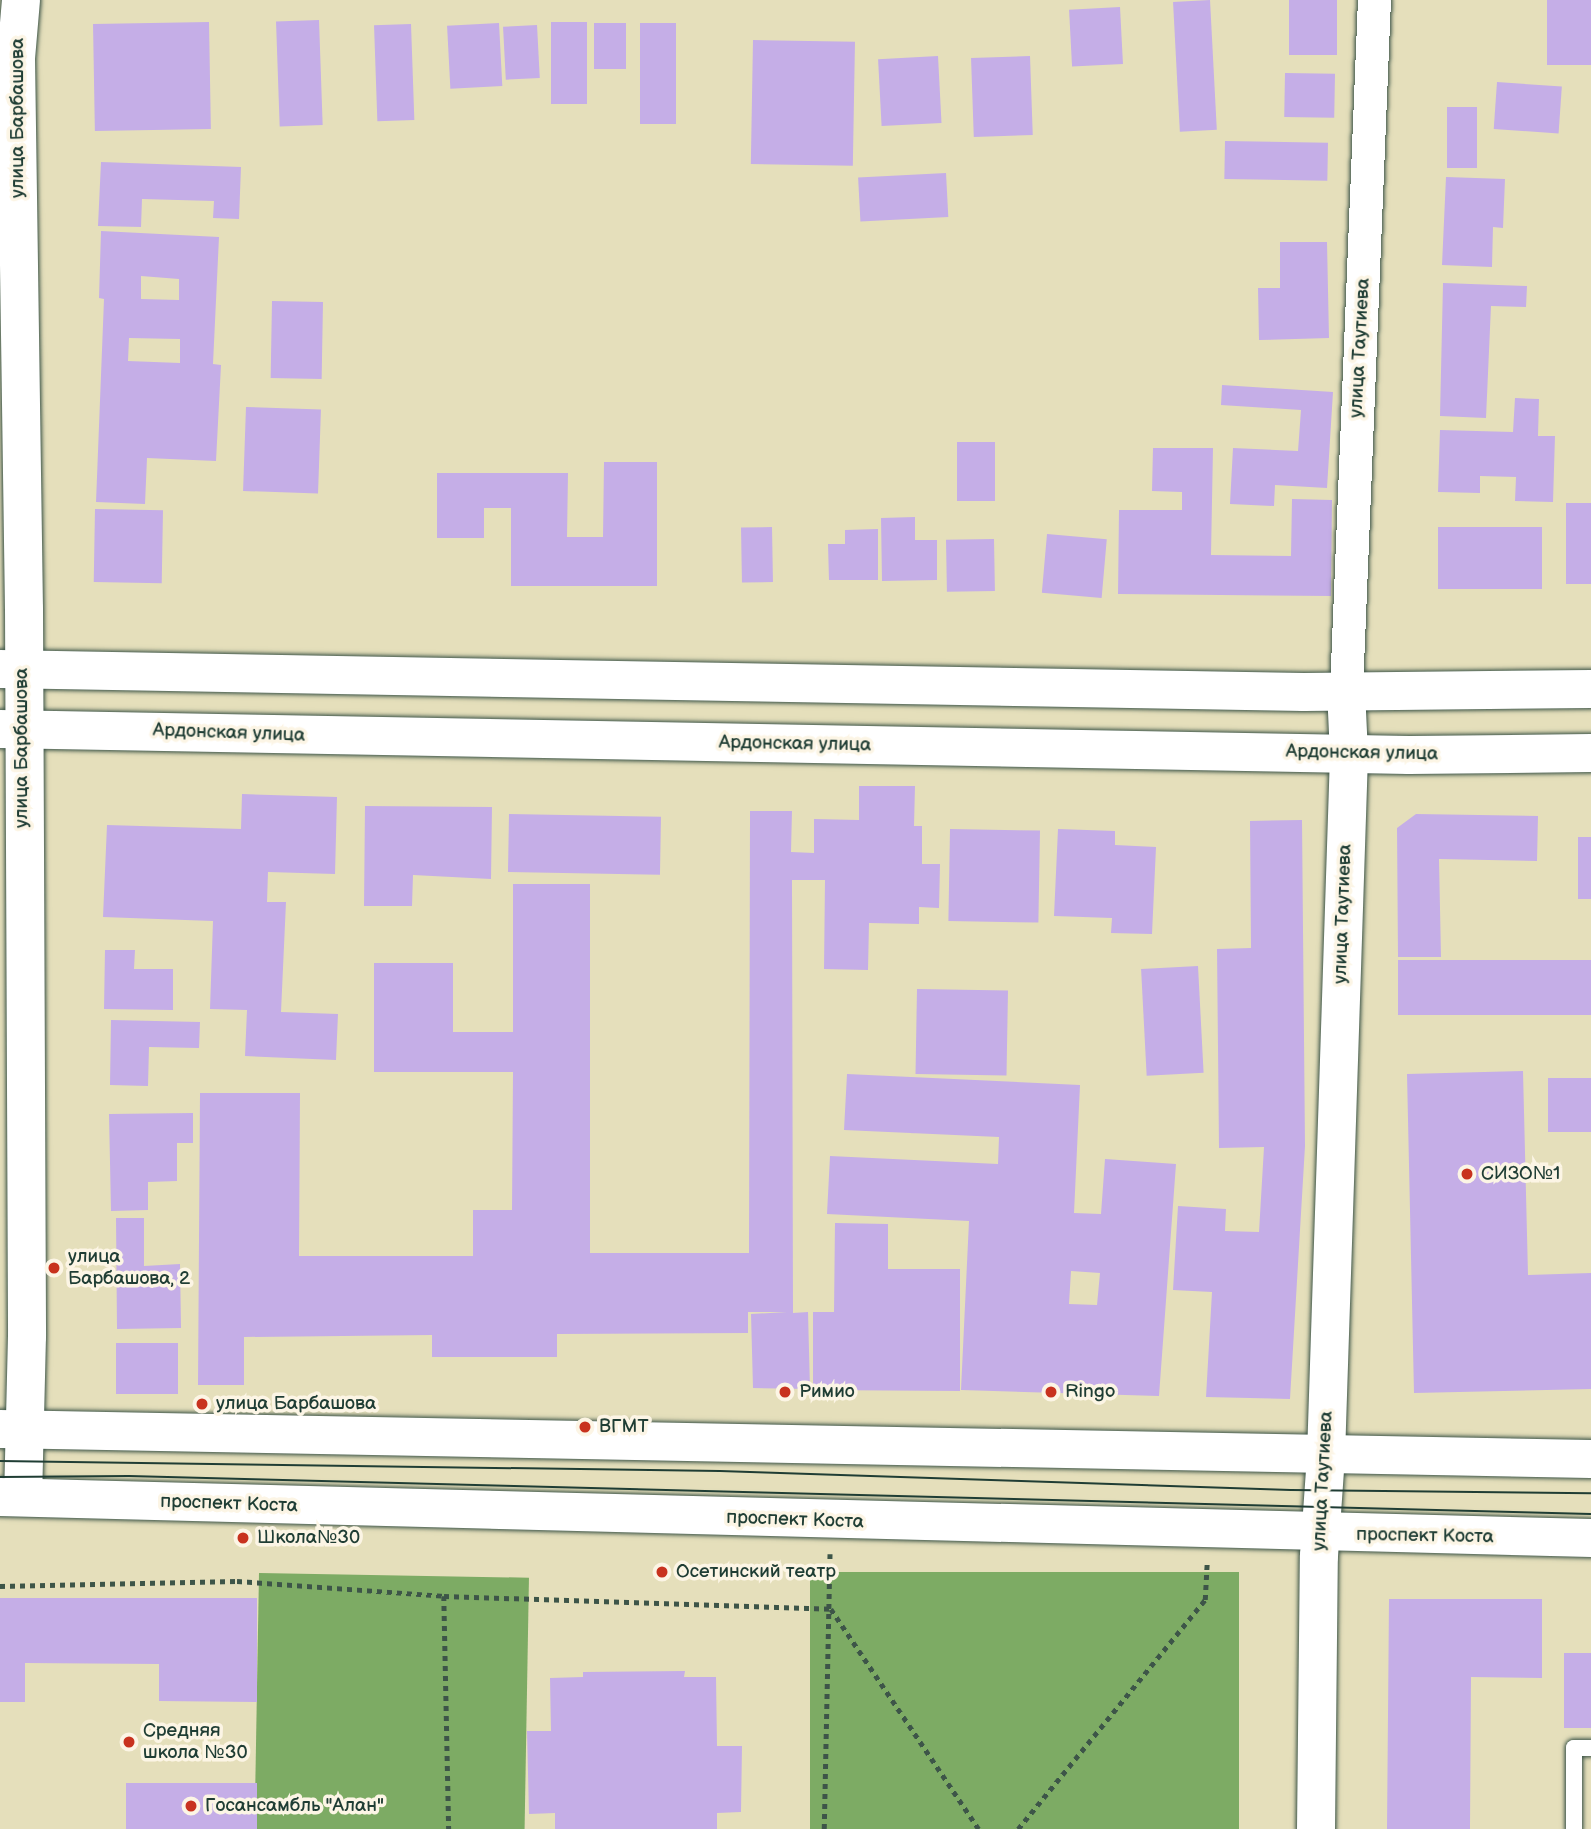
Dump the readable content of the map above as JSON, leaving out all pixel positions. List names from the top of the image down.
{
  "streets": {
    "main road": [
      "улица Барбашова",
      "улица Таутиева",
      "Ардонская улица",
      "проспект Коста"
    ]
  },
  "crossings": [
    ["улица Барбашова", "Ардонская улица"],
    ["улица Барбашова", "проспект Коста"],
    ["улица Таутиева", "Ардонская улица"],
    ["улица Таутиева", "проспект Коста"]
  ],
  "places": [
    "СИЗО№1",
    "улица Барбашова, 2",
    "Римио",
    "Ringo",
    "улица Барбашова",
    "ВГМТ",
    "Школа№30",
    "Осетинский театр",
    "Средняя школа №30",
    "Госансамбль \"Алан\""
  ]
}
